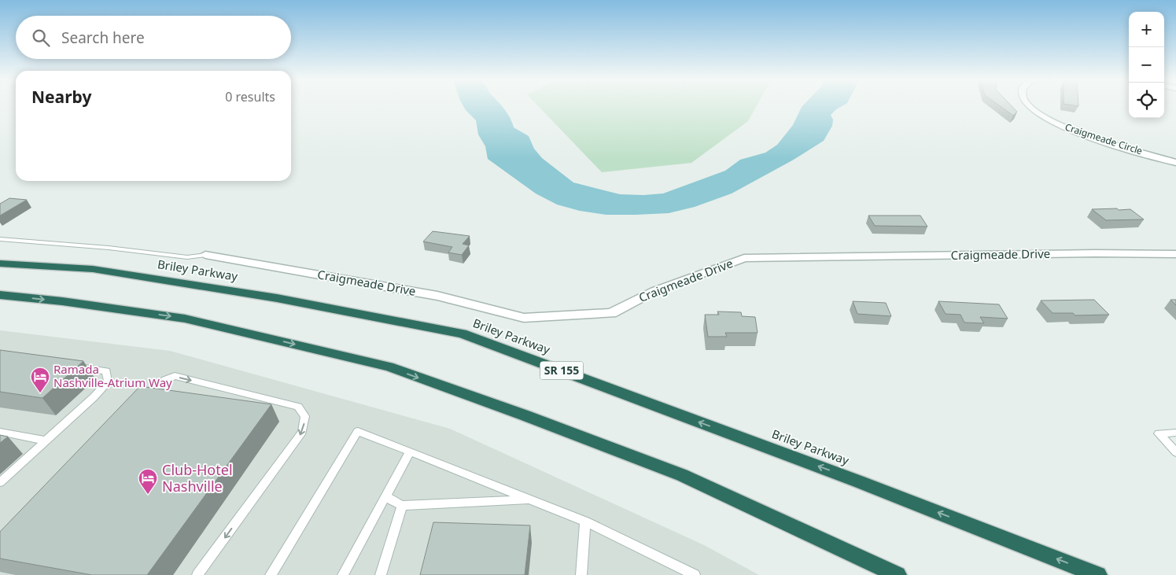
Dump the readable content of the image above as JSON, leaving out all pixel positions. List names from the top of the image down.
{
  "streets": {
    "highway": ["Briley Parkway", "SR 155"],
    "street": ["Craigmeade Circle", "Craigmeade Drive"]
  },
  "places": {
    "hotel": ["Ramada Nashville-Atrium Way", "Club-Hotel Nashville"]
  },
  "page": {
    "map_buttons": ["+", "−"],
    "search": "Search here",
    "heading": ["Nearby", "0 results"]
  }
}
